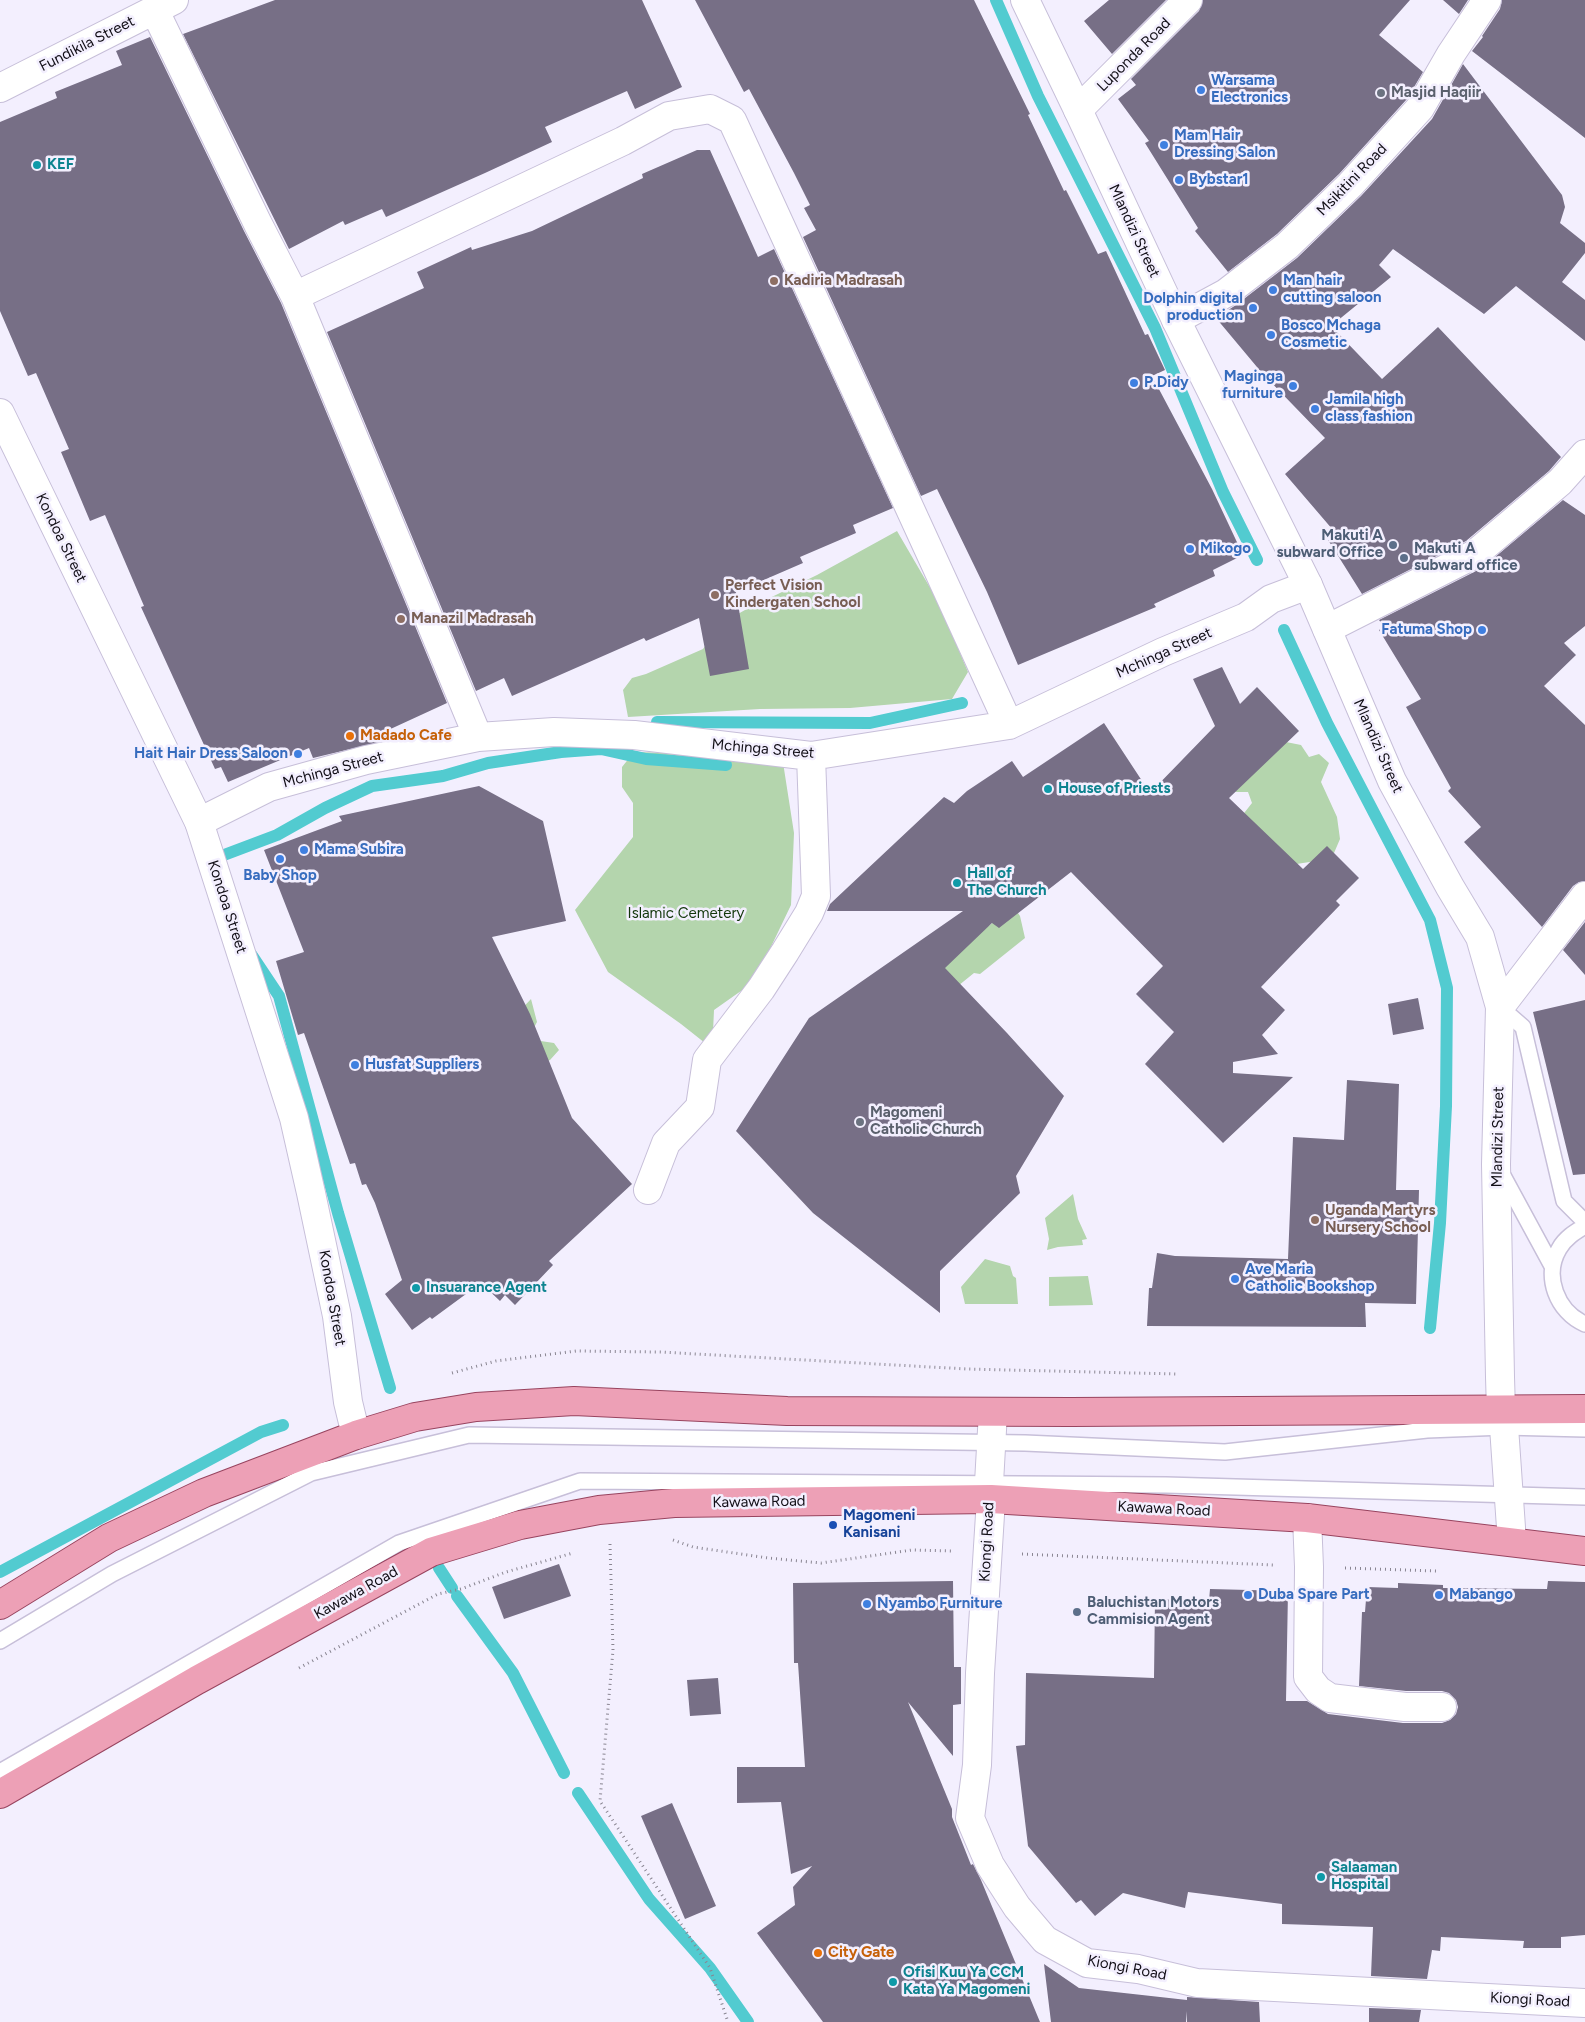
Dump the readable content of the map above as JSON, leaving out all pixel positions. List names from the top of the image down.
{
  "streets": {
    "main road": ["Kawawa Road"],
    "street": [
      "Fundikila Street",
      "Luponda Road",
      "Msikitini Road",
      "Mlandizi Street",
      "Kondoa Street",
      "Mchinga Street",
      "Kiongi Road"
    ]
  },
  "crossings": [
    ["Luponda Road", "Mlandizi Street"],
    ["Msikitini Road", "Mlandizi Street"],
    ["Mlandizi Street", "Mchinga Street"],
    ["Mlandizi Street", "Kawawa Road"],
    ["Kondoa Street", "Mchinga Street"],
    ["Kawawa Road", "Kiongi Road"]
  ],
  "parks": ["Islamic Cemetery"],
  "places": [
    "Warsama Electronics",
    "Masjid Haqiir",
    "Mam Hair Dressing Salon",
    "KEF",
    "Bybstar1",
    "Kadiria Madrasah",
    "Man hair cutting saloon",
    "Dolphin digital production",
    "Bosco Mchaga Cosmetic",
    "P.Didy",
    "Maginga furniture",
    "Jamila high class fashion",
    "Makuti A subward Office",
    "Mikogo",
    "Makuti A subward office",
    "Perfect Vision Kindergaten School",
    "Manazil Madrasah",
    "Fatuma Shop",
    "Madado Cafe",
    "Hait Hair Dress Saloon",
    "House of Priests",
    "Mama Subira",
    "Baby Shop",
    "Hall of The Church",
    "Husfat Suppliers",
    "Magomeni Catholic Church",
    "Uganda Martyrs Nursery School",
    "Ave Maria Catholic Bookshop",
    "Insuarance Agent",
    "Magomeni Kanisani",
    "Duba Spare Part",
    "Mabango",
    "Nyambo Furniture",
    "Baluchistan Motors Cammision Agent",
    "Salaaman Hospital",
    "City Gate",
    "Ofisi Kuu Ya CCM Kata Ya Magomeni"
  ]
}
